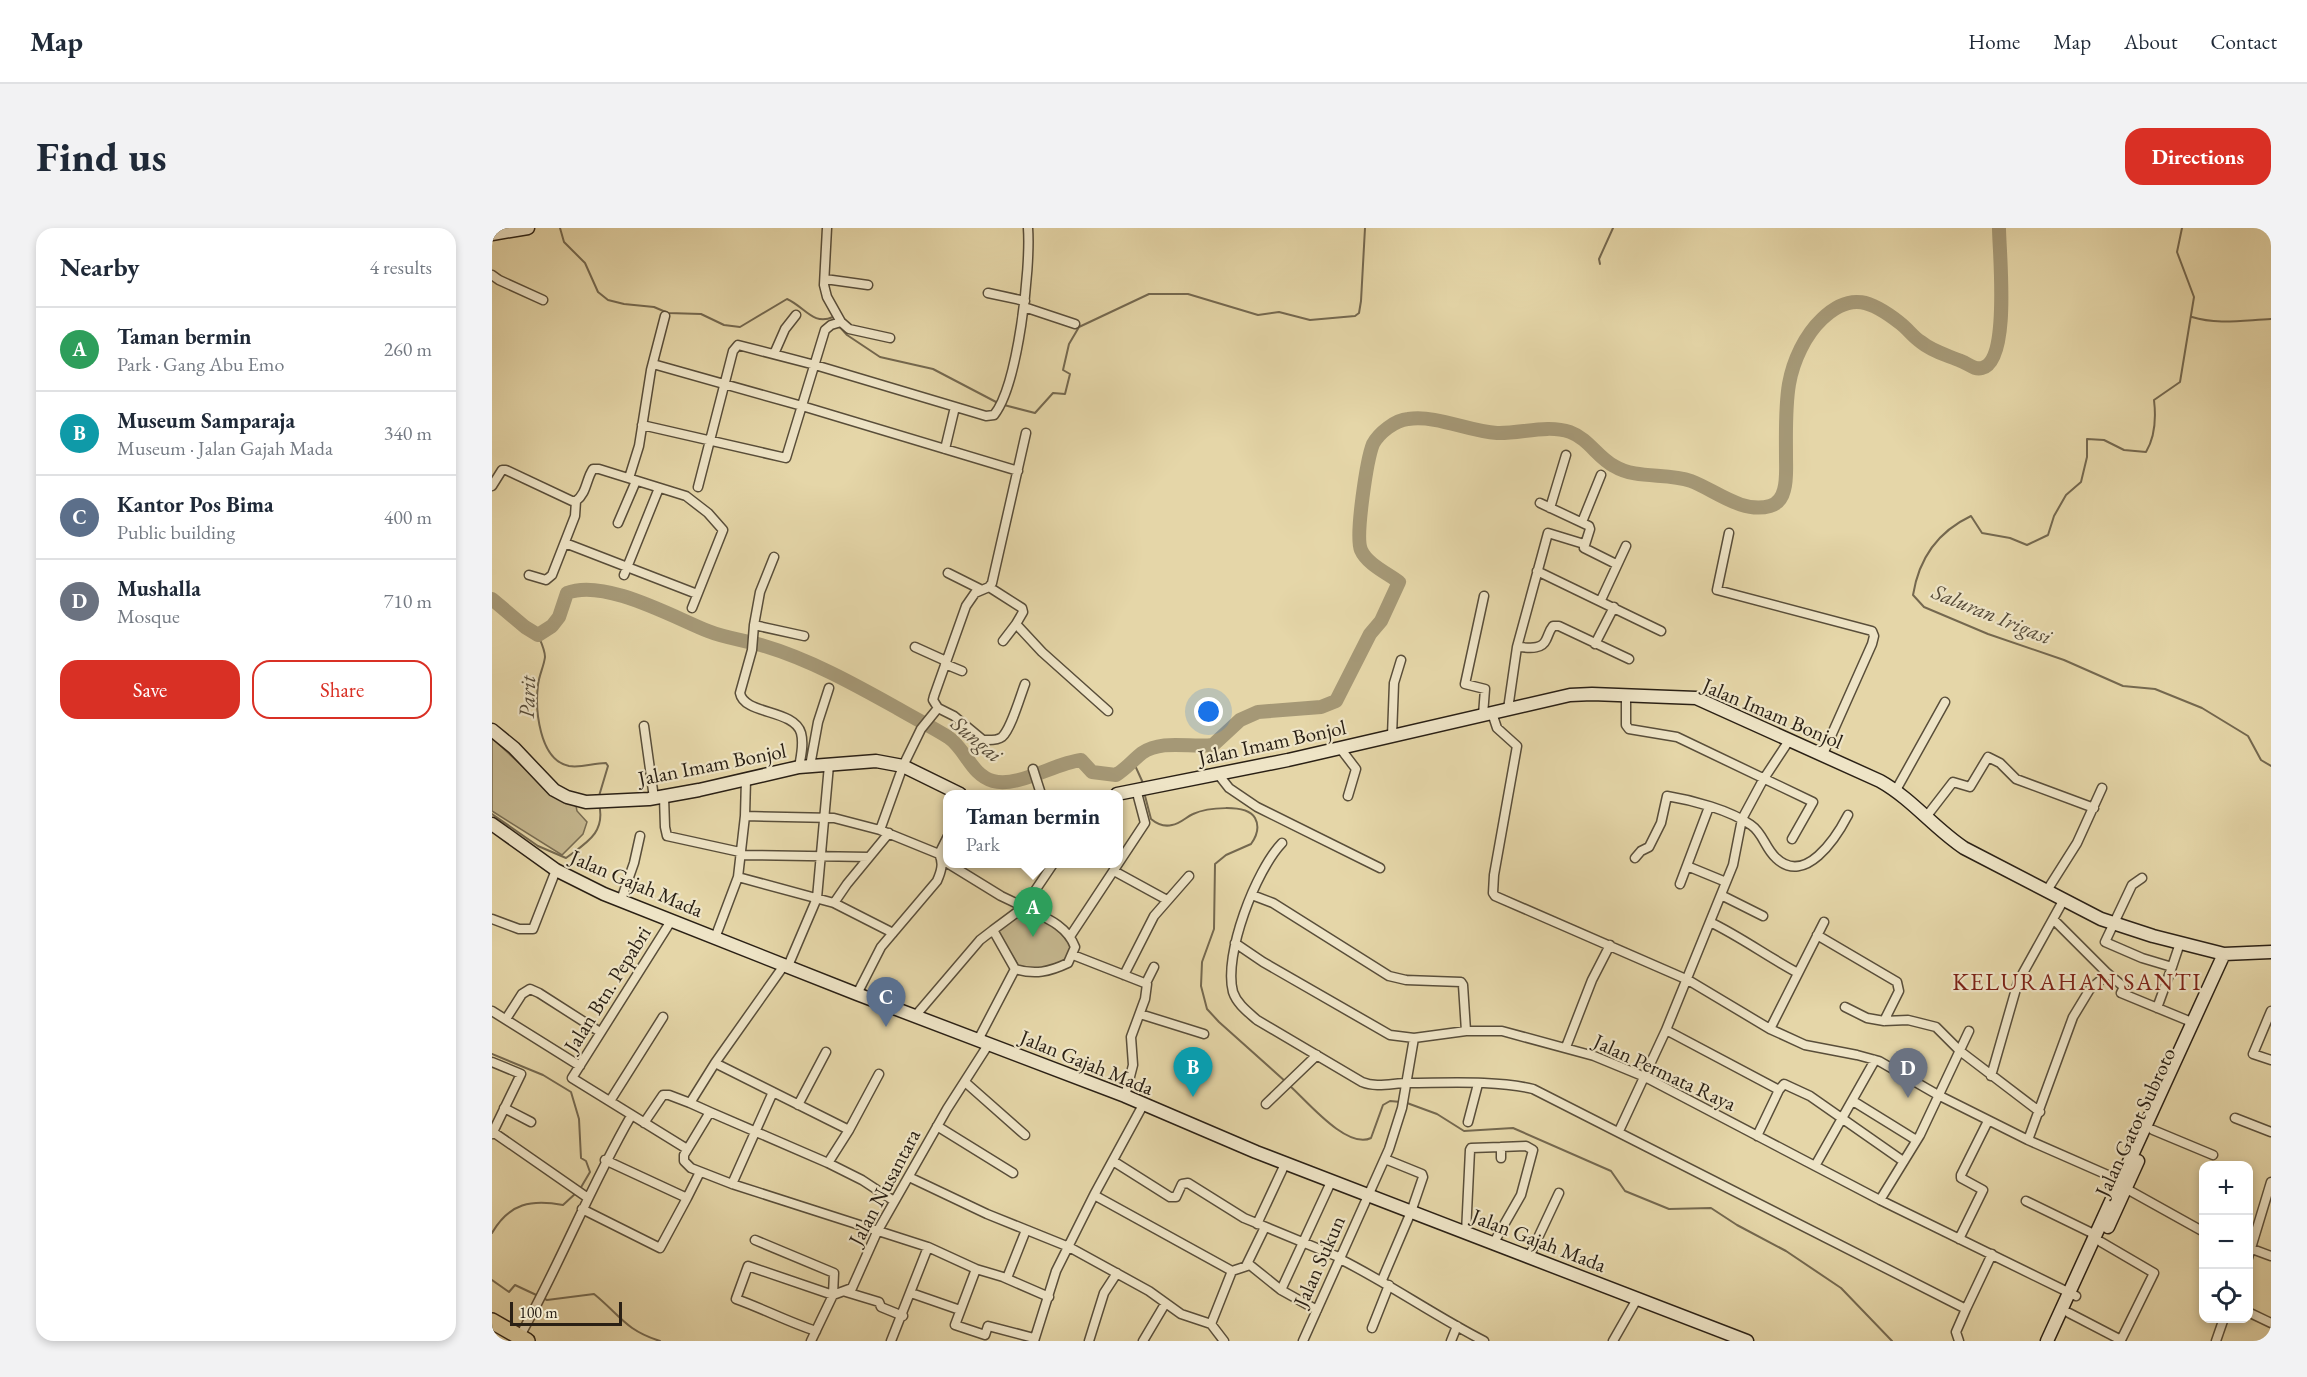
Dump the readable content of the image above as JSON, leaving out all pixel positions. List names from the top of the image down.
{
  "streets": {
    "street": [
      "Jalan Imam Bonjol",
      "Jalan Gajah Mada",
      "Jalan Btn. Pepabri",
      "Jalan Permata Raya",
      "Jalan Gatot Subroto",
      "Jalan Nusantara",
      "Jalan Sukun"
    ]
  },
  "crossings": [
    ["Jalan Imam Bonjol", "Jalan Gatot Subroto"],
    ["Jalan Gajah Mada", "Jalan Btn. Pepabri"],
    ["Jalan Gajah Mada", "Jalan Nusantara"],
    ["Jalan Gajah Mada", "Jalan Sukun"],
    ["Jalan Permata Raya", "Jalan Gatot Subroto"],
    ["Jalan Permata Raya", "Jalan Sukun"]
  ],
  "districts": ["KELURAHAN SANTI"],
  "water": ["Saluran Irigasi", "Parit", "Sungai"],
  "scale_bar": "100 m",
  "page": {
    "header": "Map",
    "nav": [
      "Home",
      "Map",
      "About",
      "Contact"
    ],
    "buttons": [
      "Directions",
      ["Save", "Share"]
    ],
    "title": "Find us",
    "heading": ["Nearby", "4 results"],
    "list": [
      {
        "mark": "A",
        "name": "Taman bermin",
        "note": "Park · Gang Abu Emo",
        "value": "260 m"
      },
      {
        "mark": "B",
        "name": "Museum Samparaja",
        "note": "Museum · Jalan Gajah Mada",
        "value": "340 m"
      },
      {
        "mark": "C",
        "name": "Kantor Pos Bima",
        "note": "Public building",
        "value": "400 m"
      },
      {
        "mark": "D",
        "name": "Mushalla",
        "note": "Mosque",
        "value": "710 m"
      }
    ],
    "popup": ["Taman bermin", "Park"],
    "pins": [
      "A",
      "C",
      "B",
      "D"
    ],
    "map_buttons": ["+", "−"],
    "scale": "100 m"
  }
}
